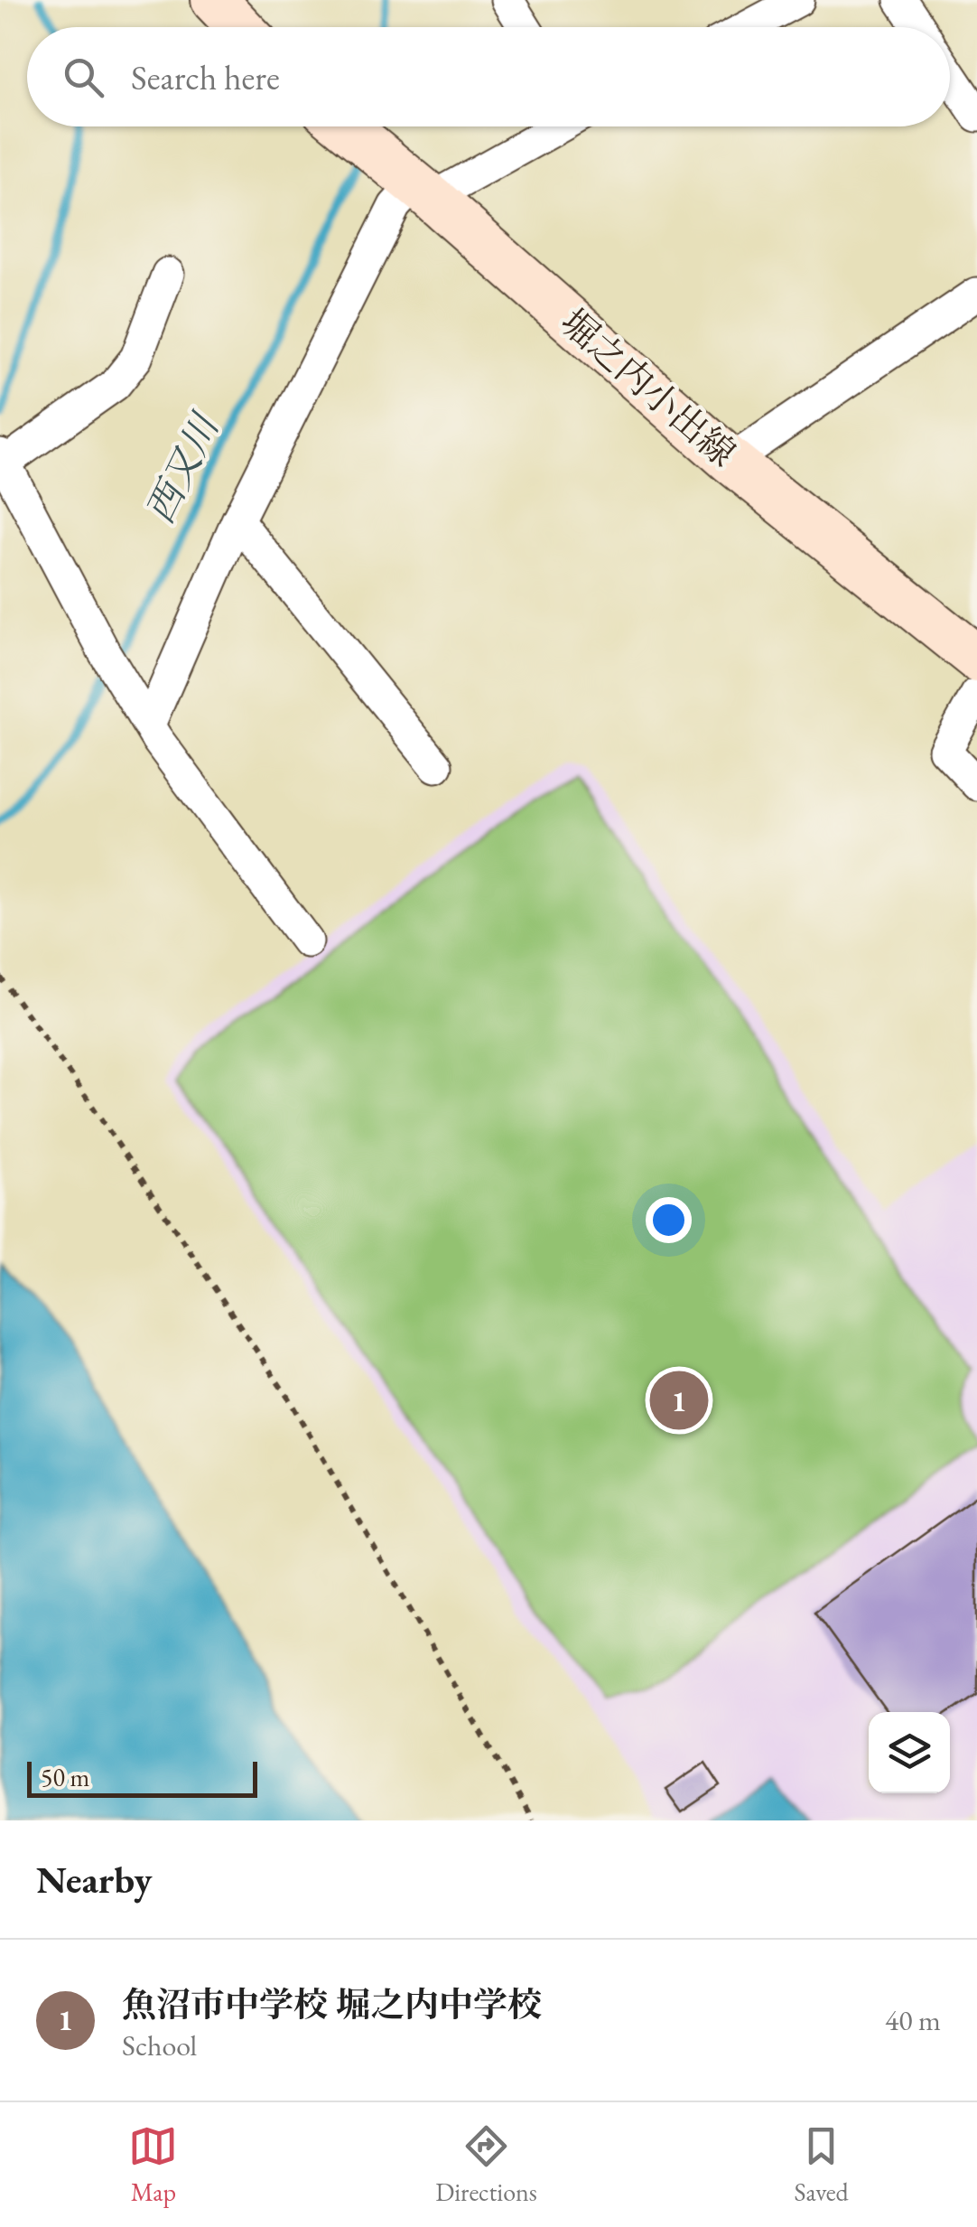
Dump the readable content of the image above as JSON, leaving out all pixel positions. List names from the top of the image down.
{
  "streets": {
    "main road": ["堀之内小出線"]
  },
  "water": ["西又川"],
  "scale_bar": "50 m",
  "page": {
    "search": "Search here",
    "pins": "1",
    "scale": "50 m",
    "heading": "Nearby",
    "list": [
      {
        "mark": "1",
        "name": "魚沼市中学校 堀之内中学校",
        "note": "School",
        "value": "40 m"
      }
    ],
    "nav": ["Map", "Directions", "Saved"]
  }
}
